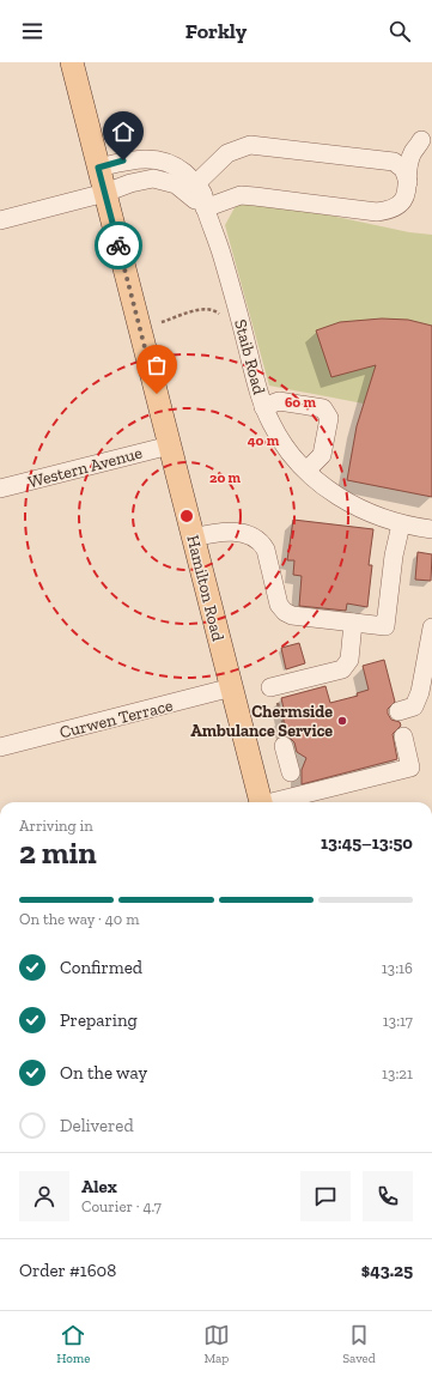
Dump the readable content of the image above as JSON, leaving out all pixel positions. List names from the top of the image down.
{
  "streets": {
    "main road": ["Hamilton Road"],
    "street": ["Staib Road", "Western Avenue", "Curwen Terrace"]
  },
  "crossings": [
    ["Staib Road", "Hamilton Road"],
    ["Western Avenue", "Hamilton Road"],
    ["Hamilton Road", "Curwen Terrace"]
  ],
  "places": ["Chermside Ambulance Service"],
  "page": {
    "header": "Forkly",
    "heading": ["2 min", "Arriving in", "13:45–13:50"],
    "panel": [
      "Alex",
      "Courier · 4.7",
      "Order #1608",
      "$43.25"
    ],
    "bar": "On the way · 40 m",
    "list": [
      ["Confirmed", "13:16"],
      ["Preparing", "13:17"],
      ["On the way", "13:21"],
      "Delivered"
    ],
    "tabs": ["Home", "Map", "Saved"]
  },
  "rings": ["60 m", "40 m", "20 m"]
}
